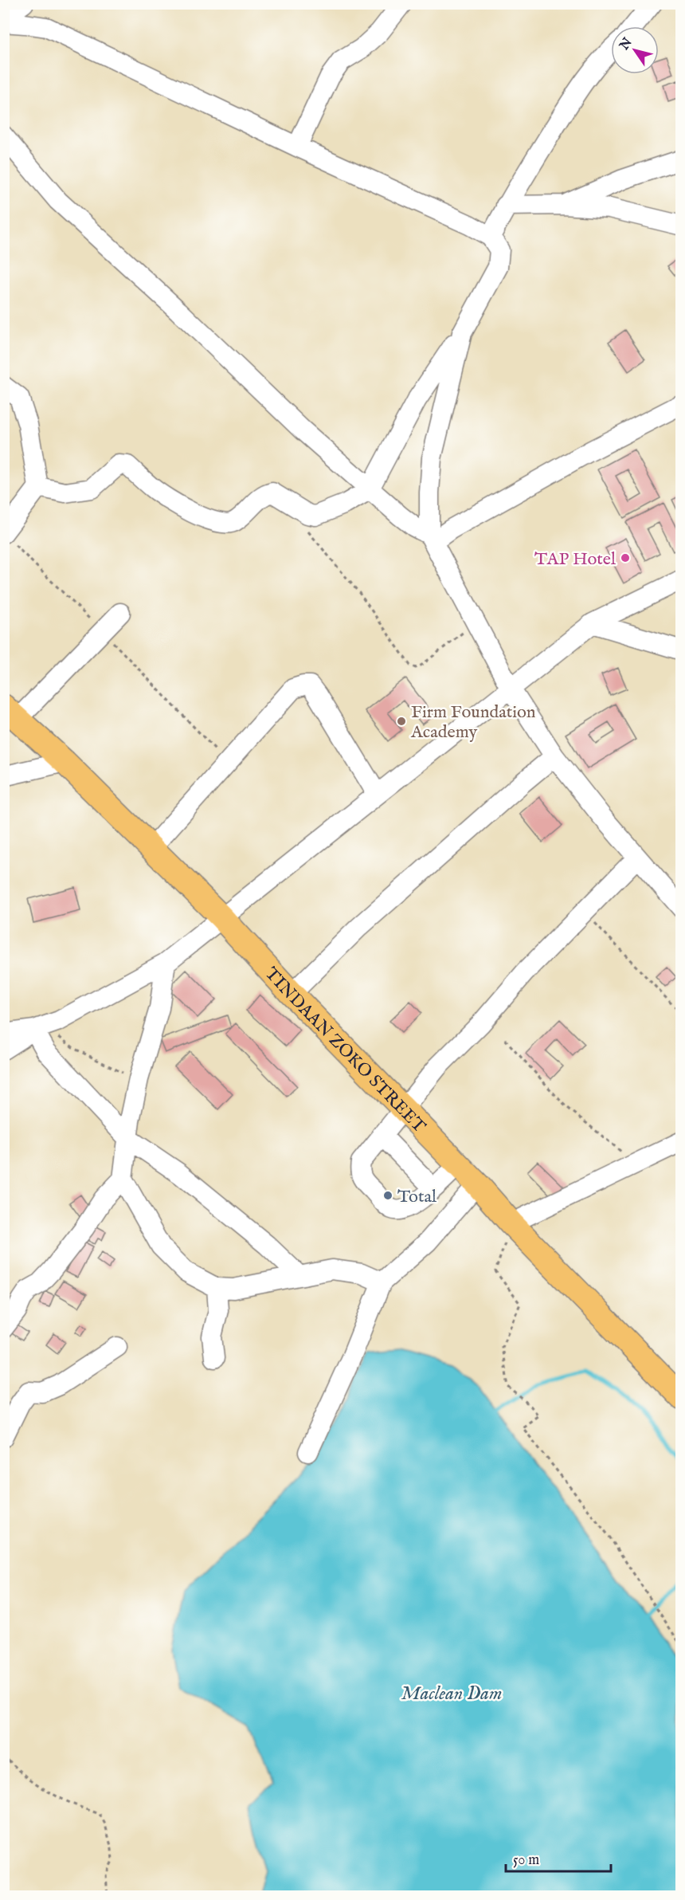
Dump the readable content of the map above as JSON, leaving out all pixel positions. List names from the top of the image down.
{
  "streets": {
    "main road": ["TINDAAN ZOKO STREET"]
  },
  "water": ["Maclean Dam"],
  "places": ["TAP Hotel", "Firm Foundation Academy", "Total"],
  "scale_bar": "50 m",
  "north": "top left"
}
